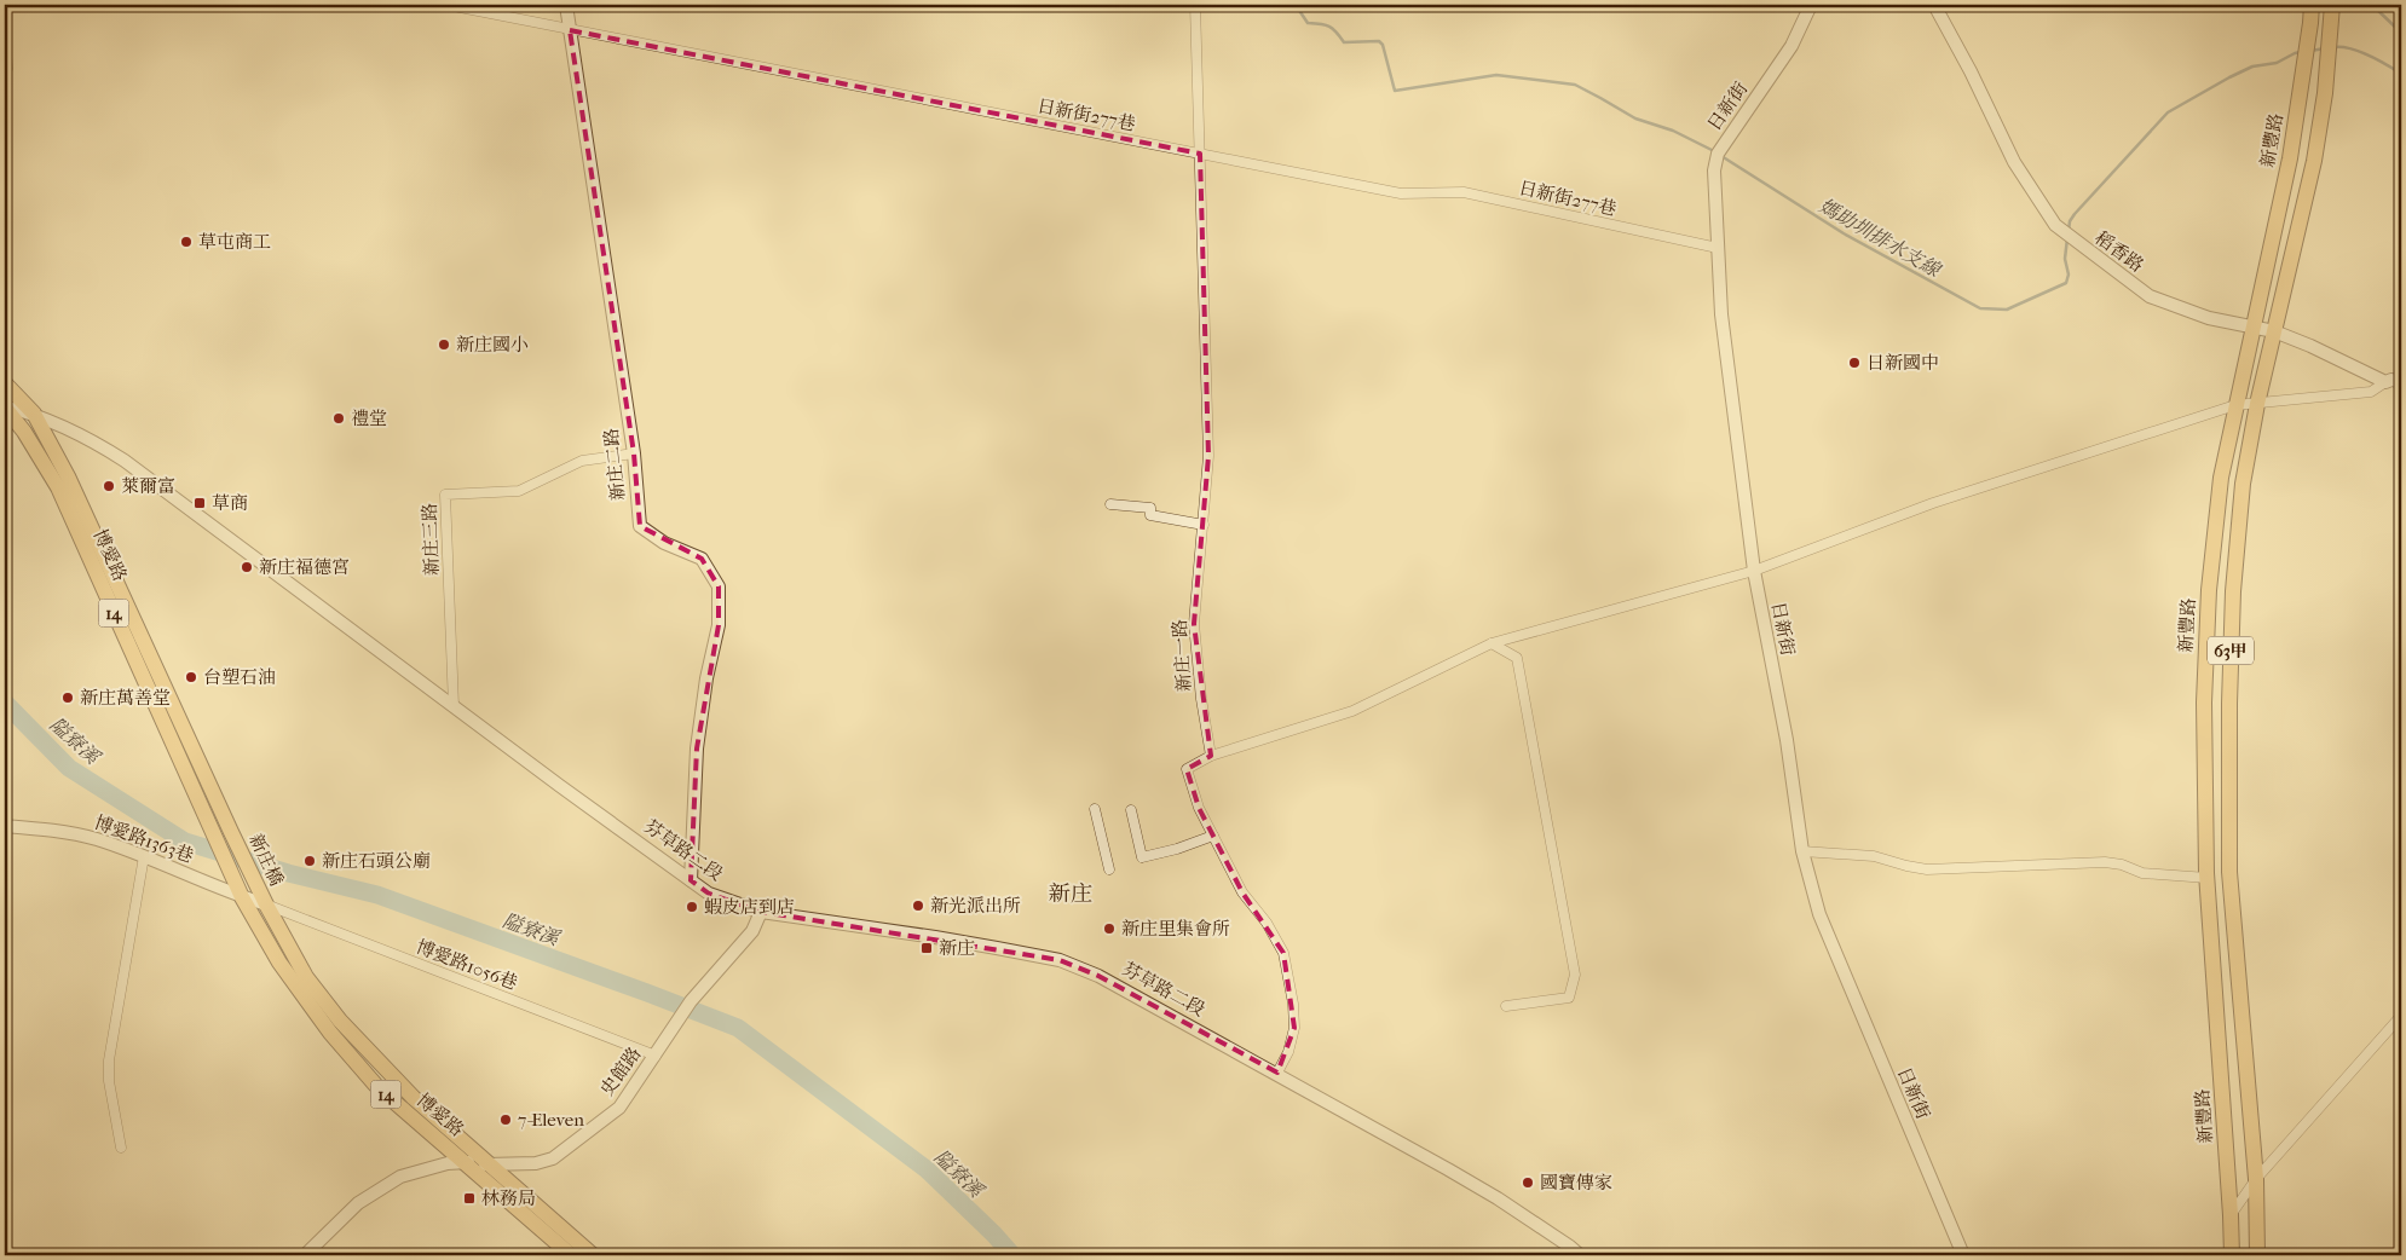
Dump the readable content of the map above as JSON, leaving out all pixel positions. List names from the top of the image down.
{
  "streets": {
    "main road": [
      "新豐路",
      "博愛路",
      "14",
      "63甲",
      "芬草路二段",
      "新庄橋"
    ],
    "street": [
      "日新街",
      "日新街277巷",
      "稻香路",
      "新庄二路",
      "新庄三路",
      "新庄一路",
      "博愛路1363巷",
      "博愛路1056巷",
      "史館路"
    ]
  },
  "crossings": [
    ["日新街", "日新街277巷"],
    ["日新街277巷", "新庄二路"],
    ["日新街277巷", "新庄一路"],
    ["新豐路", "稻香路"],
    ["稻香路", "63甲"],
    ["新庄二路", "新庄三路"],
    ["新庄二路", "芬草路二段"],
    ["新庄三路", "芬草路二段"],
    ["博愛路", "博愛路1363巷"],
    ["博愛路", "芬草路二段"],
    ["博愛路", "新庄橋"],
    ["博愛路", "博愛路1056巷"],
    ["博愛路", "史館路"],
    ["博愛路1363巷", "新庄橋"],
    ["博愛路1363巷", "博愛路1056巷"],
    ["芬草路二段", "史館路"],
    ["新庄橋", "博愛路1056巷"],
    ["博愛路1056巷", "史館路"]
  ],
  "districts": ["新庄"],
  "water": ["媽助圳排水支線", "隘寮溪"],
  "places": {
    "other": [
      "草屯商工",
      "新庄國小",
      "日新國中",
      "禮堂",
      "萊爾富",
      "新庄福德宮",
      "台塑石油",
      "新庄萬善堂",
      "新庄石頭公廟",
      "新光派出所",
      "蝦皮店到店",
      "新庄里集會所",
      "7-Eleven",
      "國寶傳家"
    ],
    "transit": ["草商", "新庄", "林務局"]
  }
}
